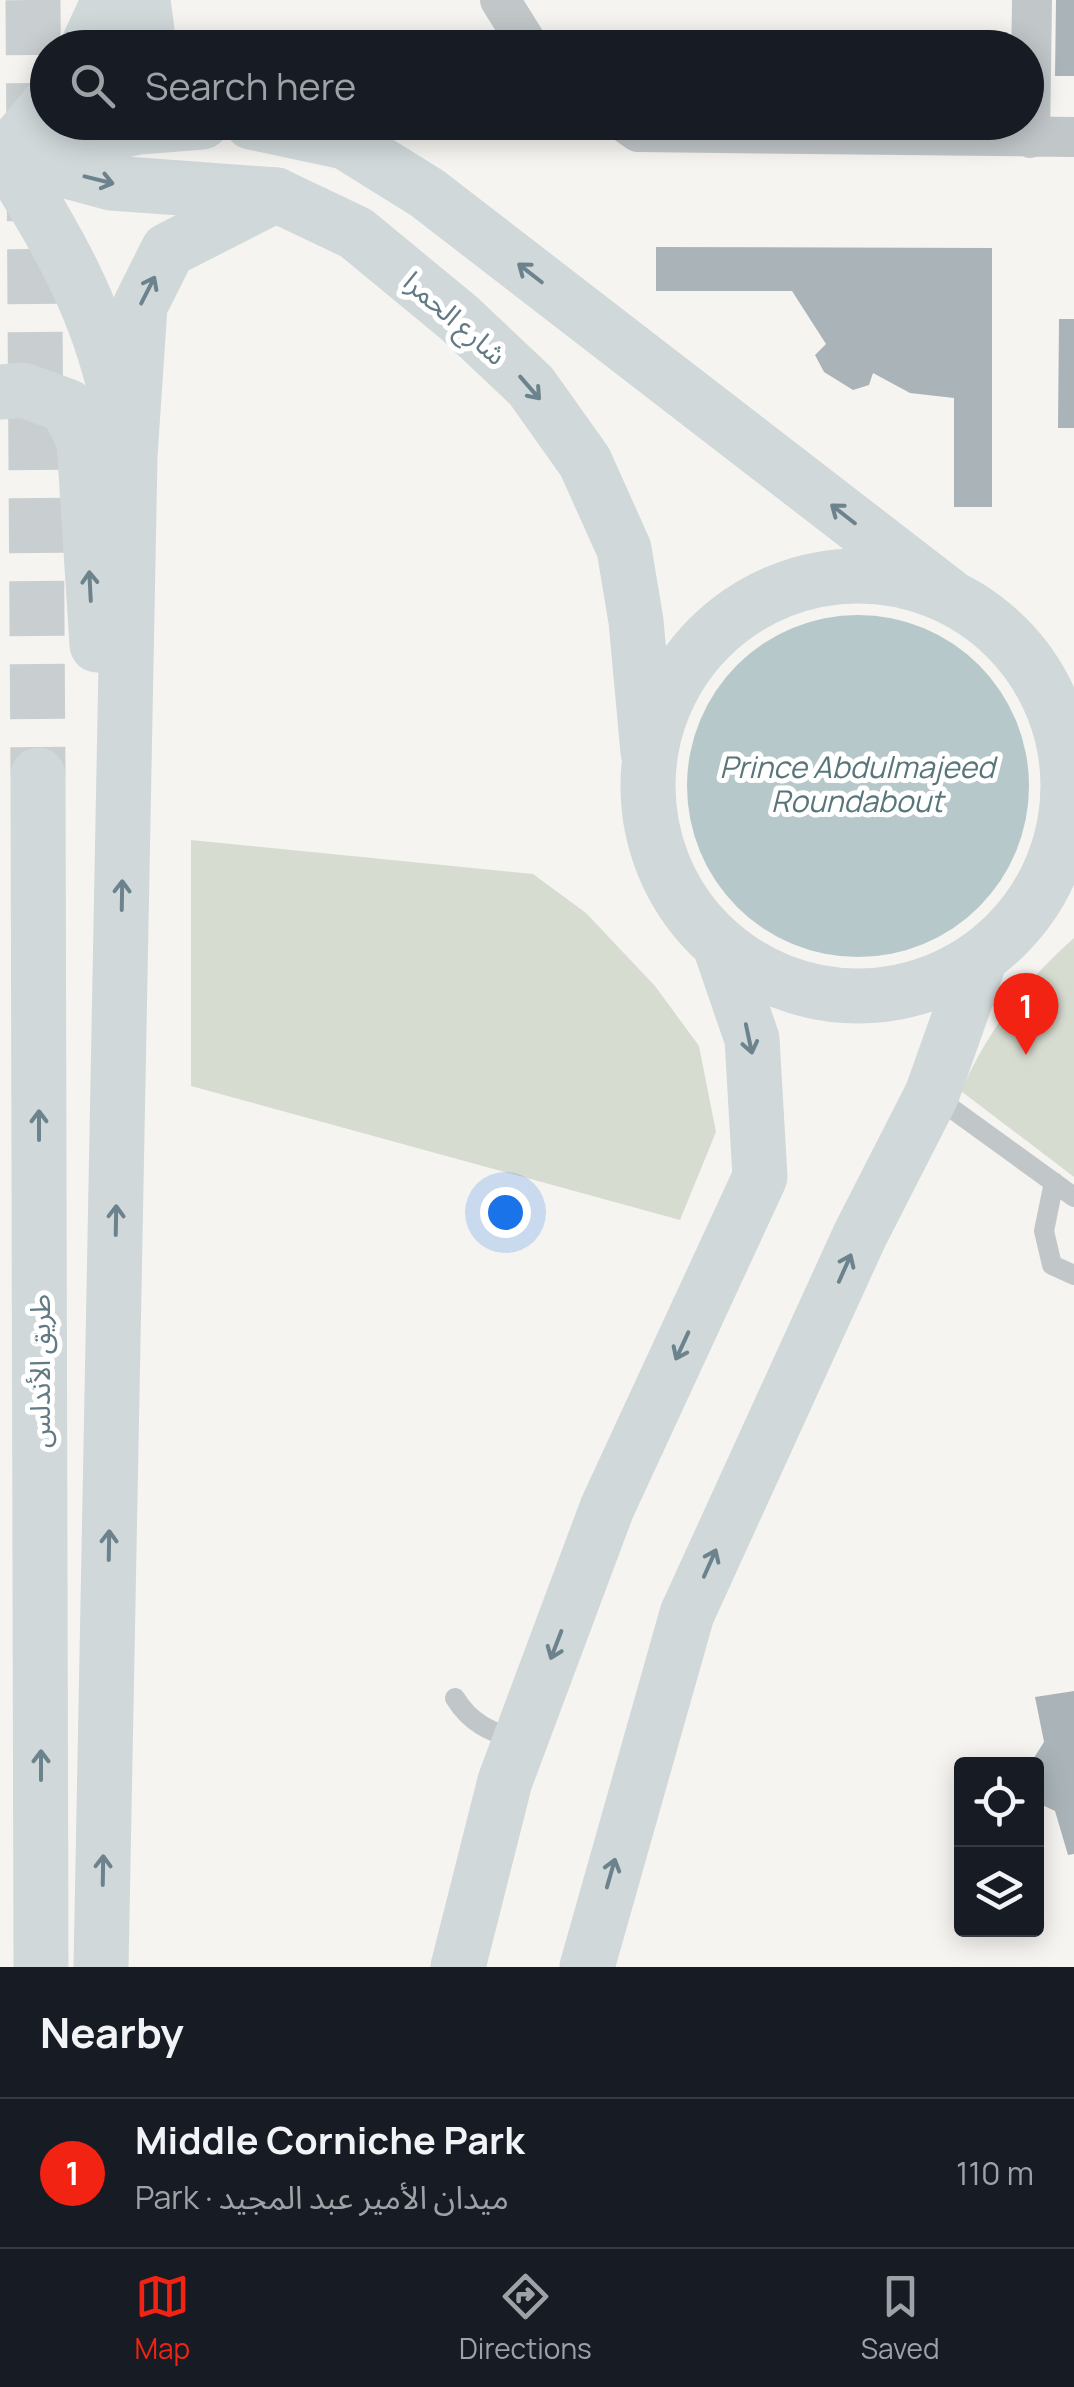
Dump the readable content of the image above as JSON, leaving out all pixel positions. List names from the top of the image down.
{
  "streets": {
    "main road": ["شارع الحمرا", "طريق الأندلس"]
  },
  "water": ["Prince Abdulmajeed Roundabout"],
  "page": {
    "search": "Search here",
    "pins": "1",
    "heading": "Nearby",
    "list": [
      {
        "mark": "1",
        "name": "Middle Corniche Park",
        "note": "Park · ميدان الأمير عبد المجيد",
        "value": "110 m"
      }
    ],
    "nav": ["Map", "Directions", "Saved"]
  }
}
